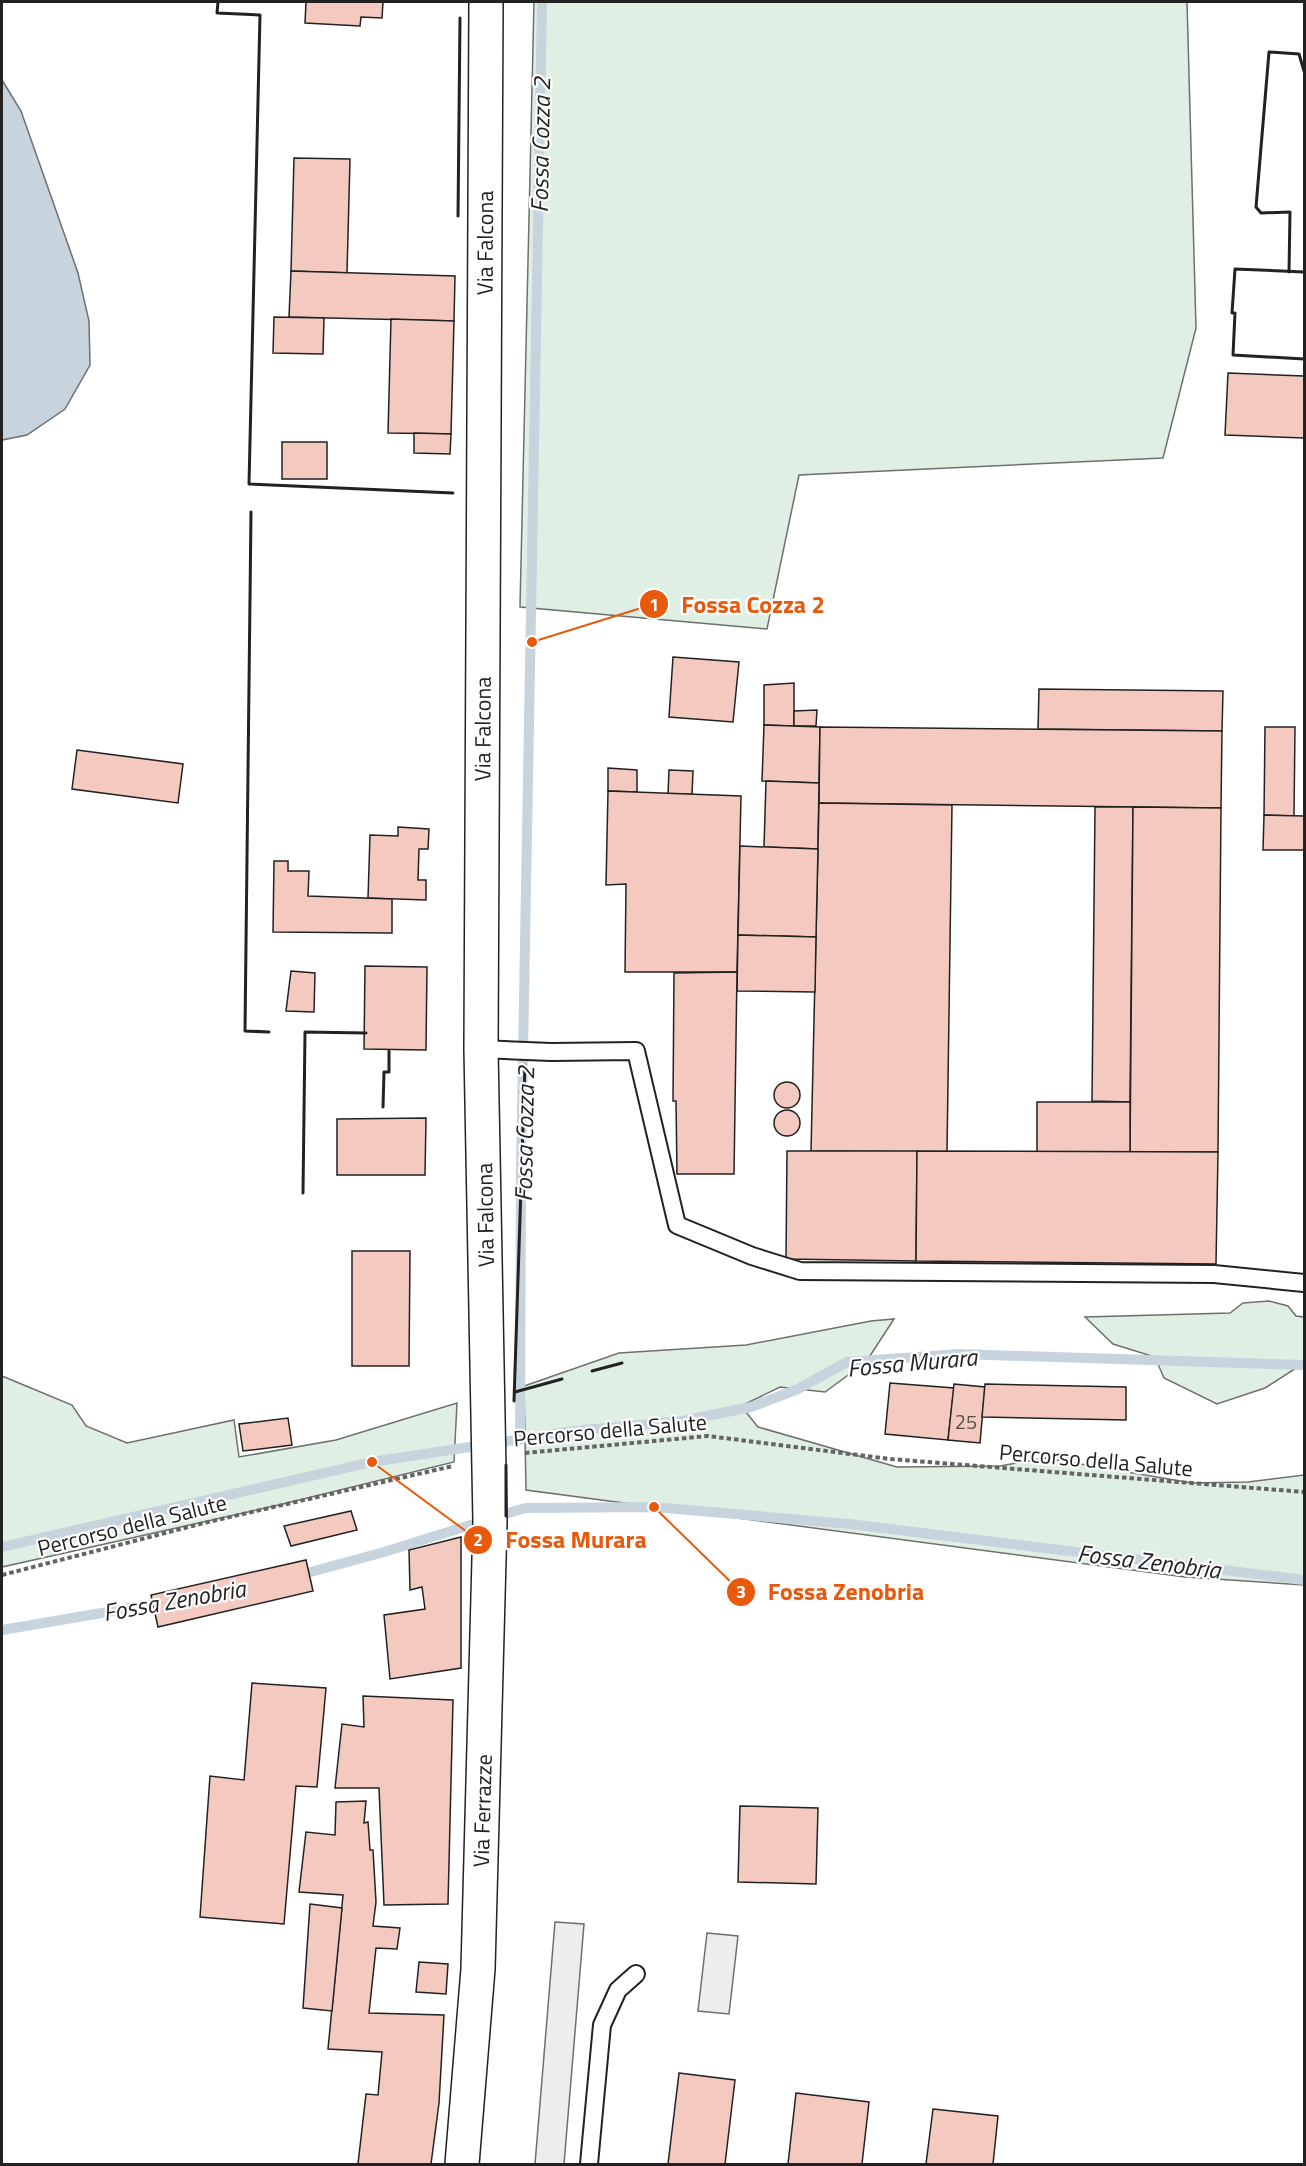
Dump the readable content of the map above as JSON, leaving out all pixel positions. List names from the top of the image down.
{
  "streets": {
    "street": ["Via Falcona", "Via Ferrazze"],
    "path": ["Percorso della Salute"]
  },
  "crossings": [
    ["Via Falcona", "Percorso della Salute"],
    ["Via Falcona", "Via Ferrazze"],
    ["Percorso della Salute", "Via Ferrazze"]
  ],
  "water": ["Fossa Cozza 2", "Fossa Murara", "Fossa Zenobria"],
  "places": ["Fossa Cozza 2", "Fossa Murara", "Fossa Zenobria"],
  "house_numbers": ["25"]
}
